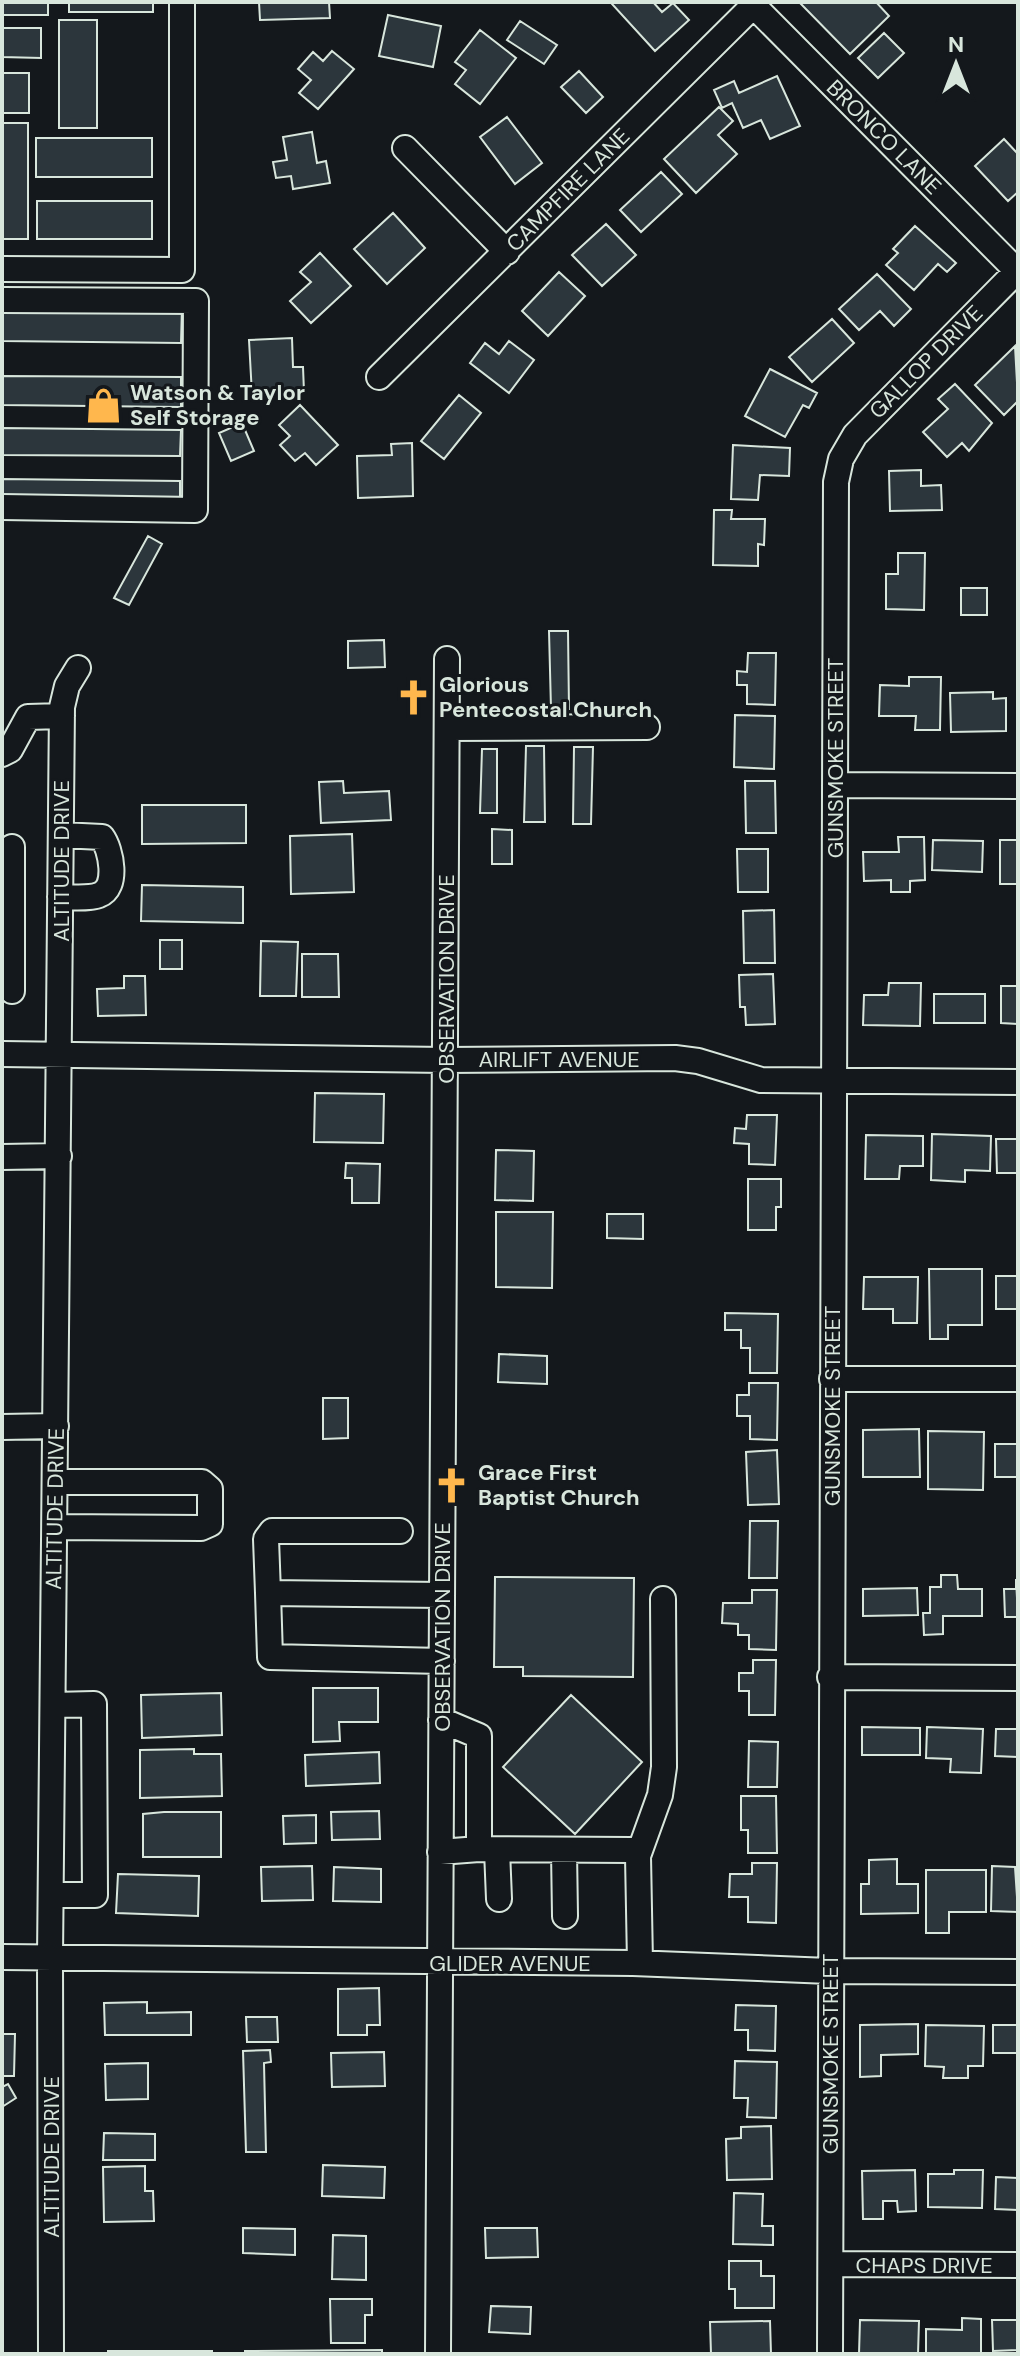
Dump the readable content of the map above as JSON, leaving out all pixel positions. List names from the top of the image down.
{
  "streets": {
    "street": [
      "BRONCO LANE",
      "CAMPFIRE LANE",
      "GALLOP DRIVE",
      "GUNSMOKE STREET",
      "ALTITUDE DRIVE",
      "OBSERVATION DRIVE",
      "AIRLIFT AVENUE",
      "GLIDER AVENUE",
      "CHAPS DRIVE"
    ]
  },
  "crossings": [
    ["BRONCO LANE", "CAMPFIRE LANE"],
    ["BRONCO LANE", "GALLOP DRIVE"],
    ["GALLOP DRIVE", "GUNSMOKE STREET"],
    ["GUNSMOKE STREET", "AIRLIFT AVENUE"],
    ["GUNSMOKE STREET", "GLIDER AVENUE"],
    ["GUNSMOKE STREET", "CHAPS DRIVE"],
    ["ALTITUDE DRIVE", "AIRLIFT AVENUE"],
    ["ALTITUDE DRIVE", "GLIDER AVENUE"],
    ["OBSERVATION DRIVE", "AIRLIFT AVENUE"],
    ["OBSERVATION DRIVE", "GLIDER AVENUE"]
  ],
  "places": {
    "shop": ["Watson & Taylor Self Storage"],
    "church": ["Glorious Pentecostal Church", "Grace First Baptist Church"]
  },
  "north": "top"
}
